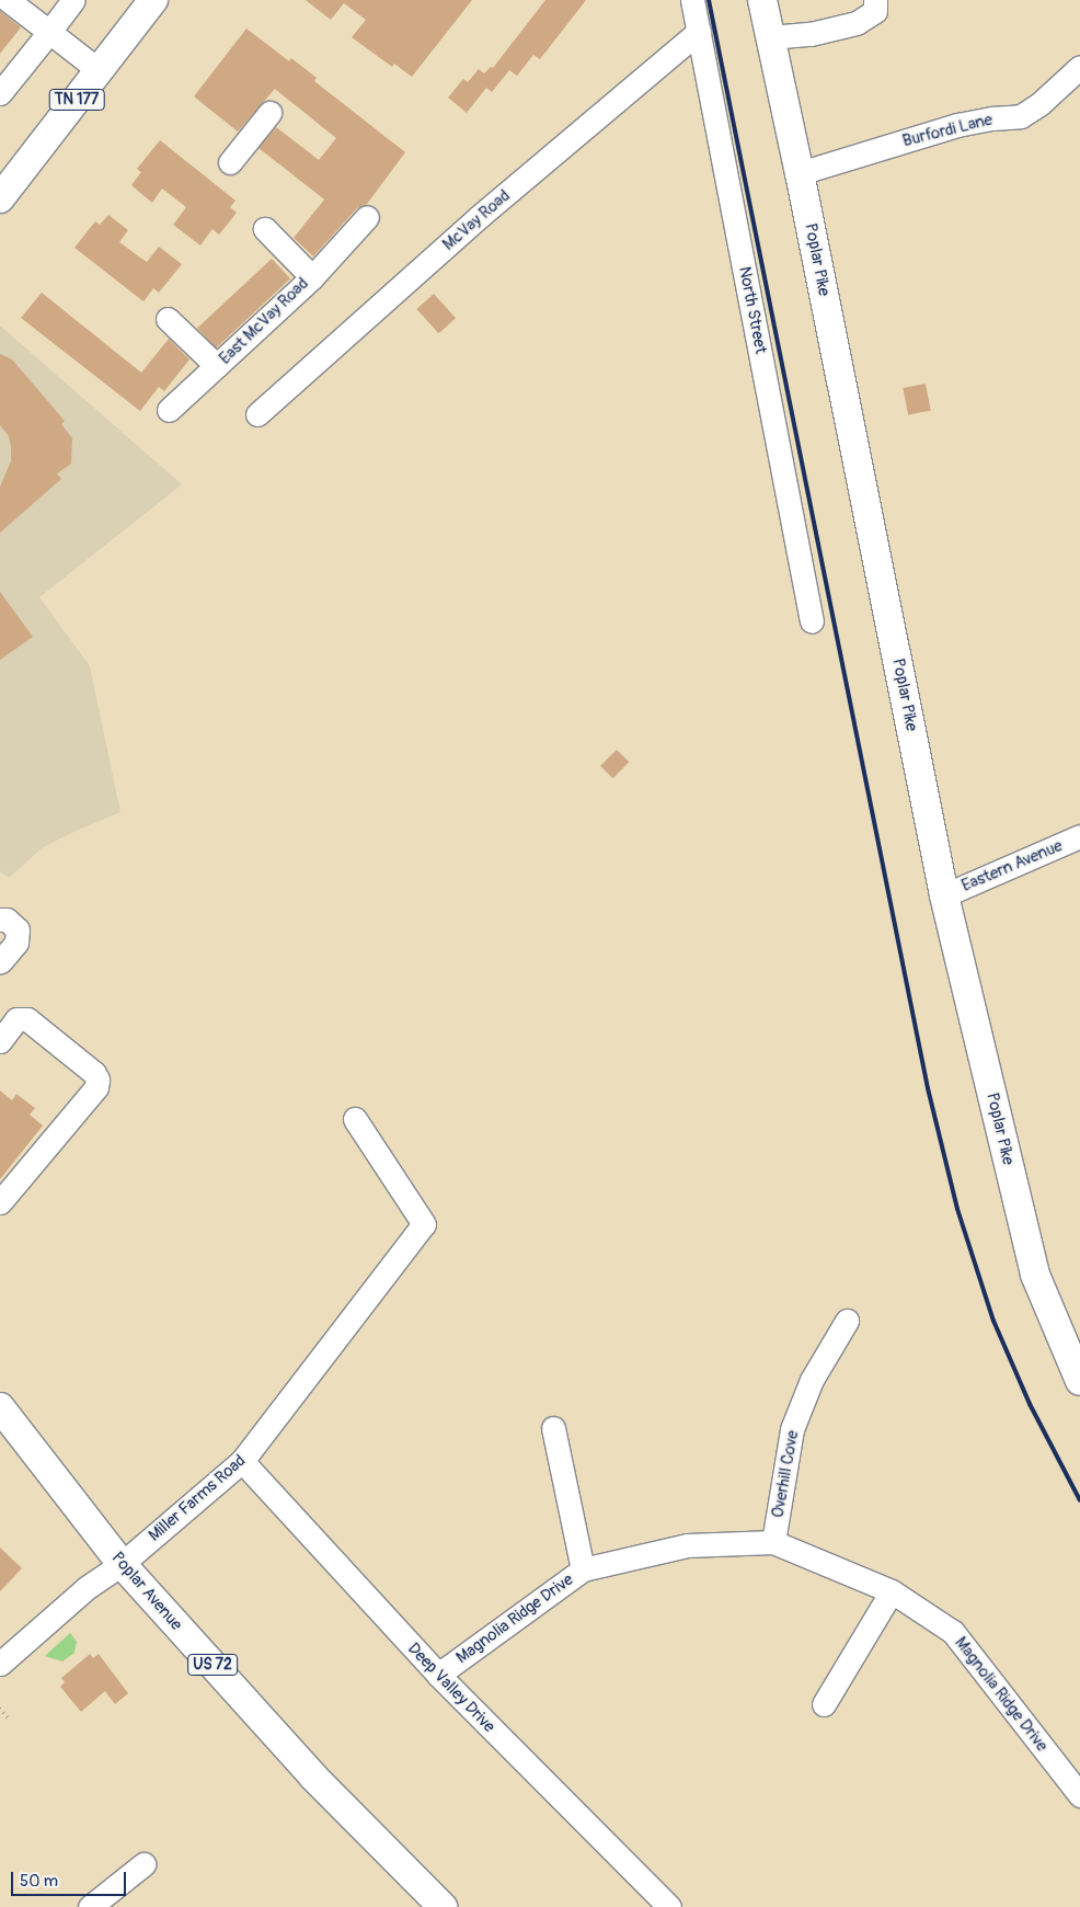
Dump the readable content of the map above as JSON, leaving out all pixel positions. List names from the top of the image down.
{
  "streets": {
    "main road": [
      "TN 177",
      "Poplar Pike",
      "Poplar Avenue",
      "US 72"
    ],
    "street": [
      "Burfordi Lane",
      "McVay Road",
      "North Street",
      "East McVay Road",
      "Eastern Avenue",
      "Overhill Cove",
      "Miller Farms Road",
      "Magnolia Ridge Drive",
      "Deep Valley Drive"
    ]
  },
  "crossings": [
    ["Burfordi Lane", "Poplar Pike"],
    ["McVay Road", "North Street"],
    ["Poplar Pike", "Eastern Avenue"],
    ["Overhill Cove", "Magnolia Ridge Drive"],
    ["Miller Farms Road", "Poplar Avenue"],
    ["Miller Farms Road", "Deep Valley Drive"],
    ["Magnolia Ridge Drive", "Deep Valley Drive"]
  ],
  "scale_bar": "50 m"
}
